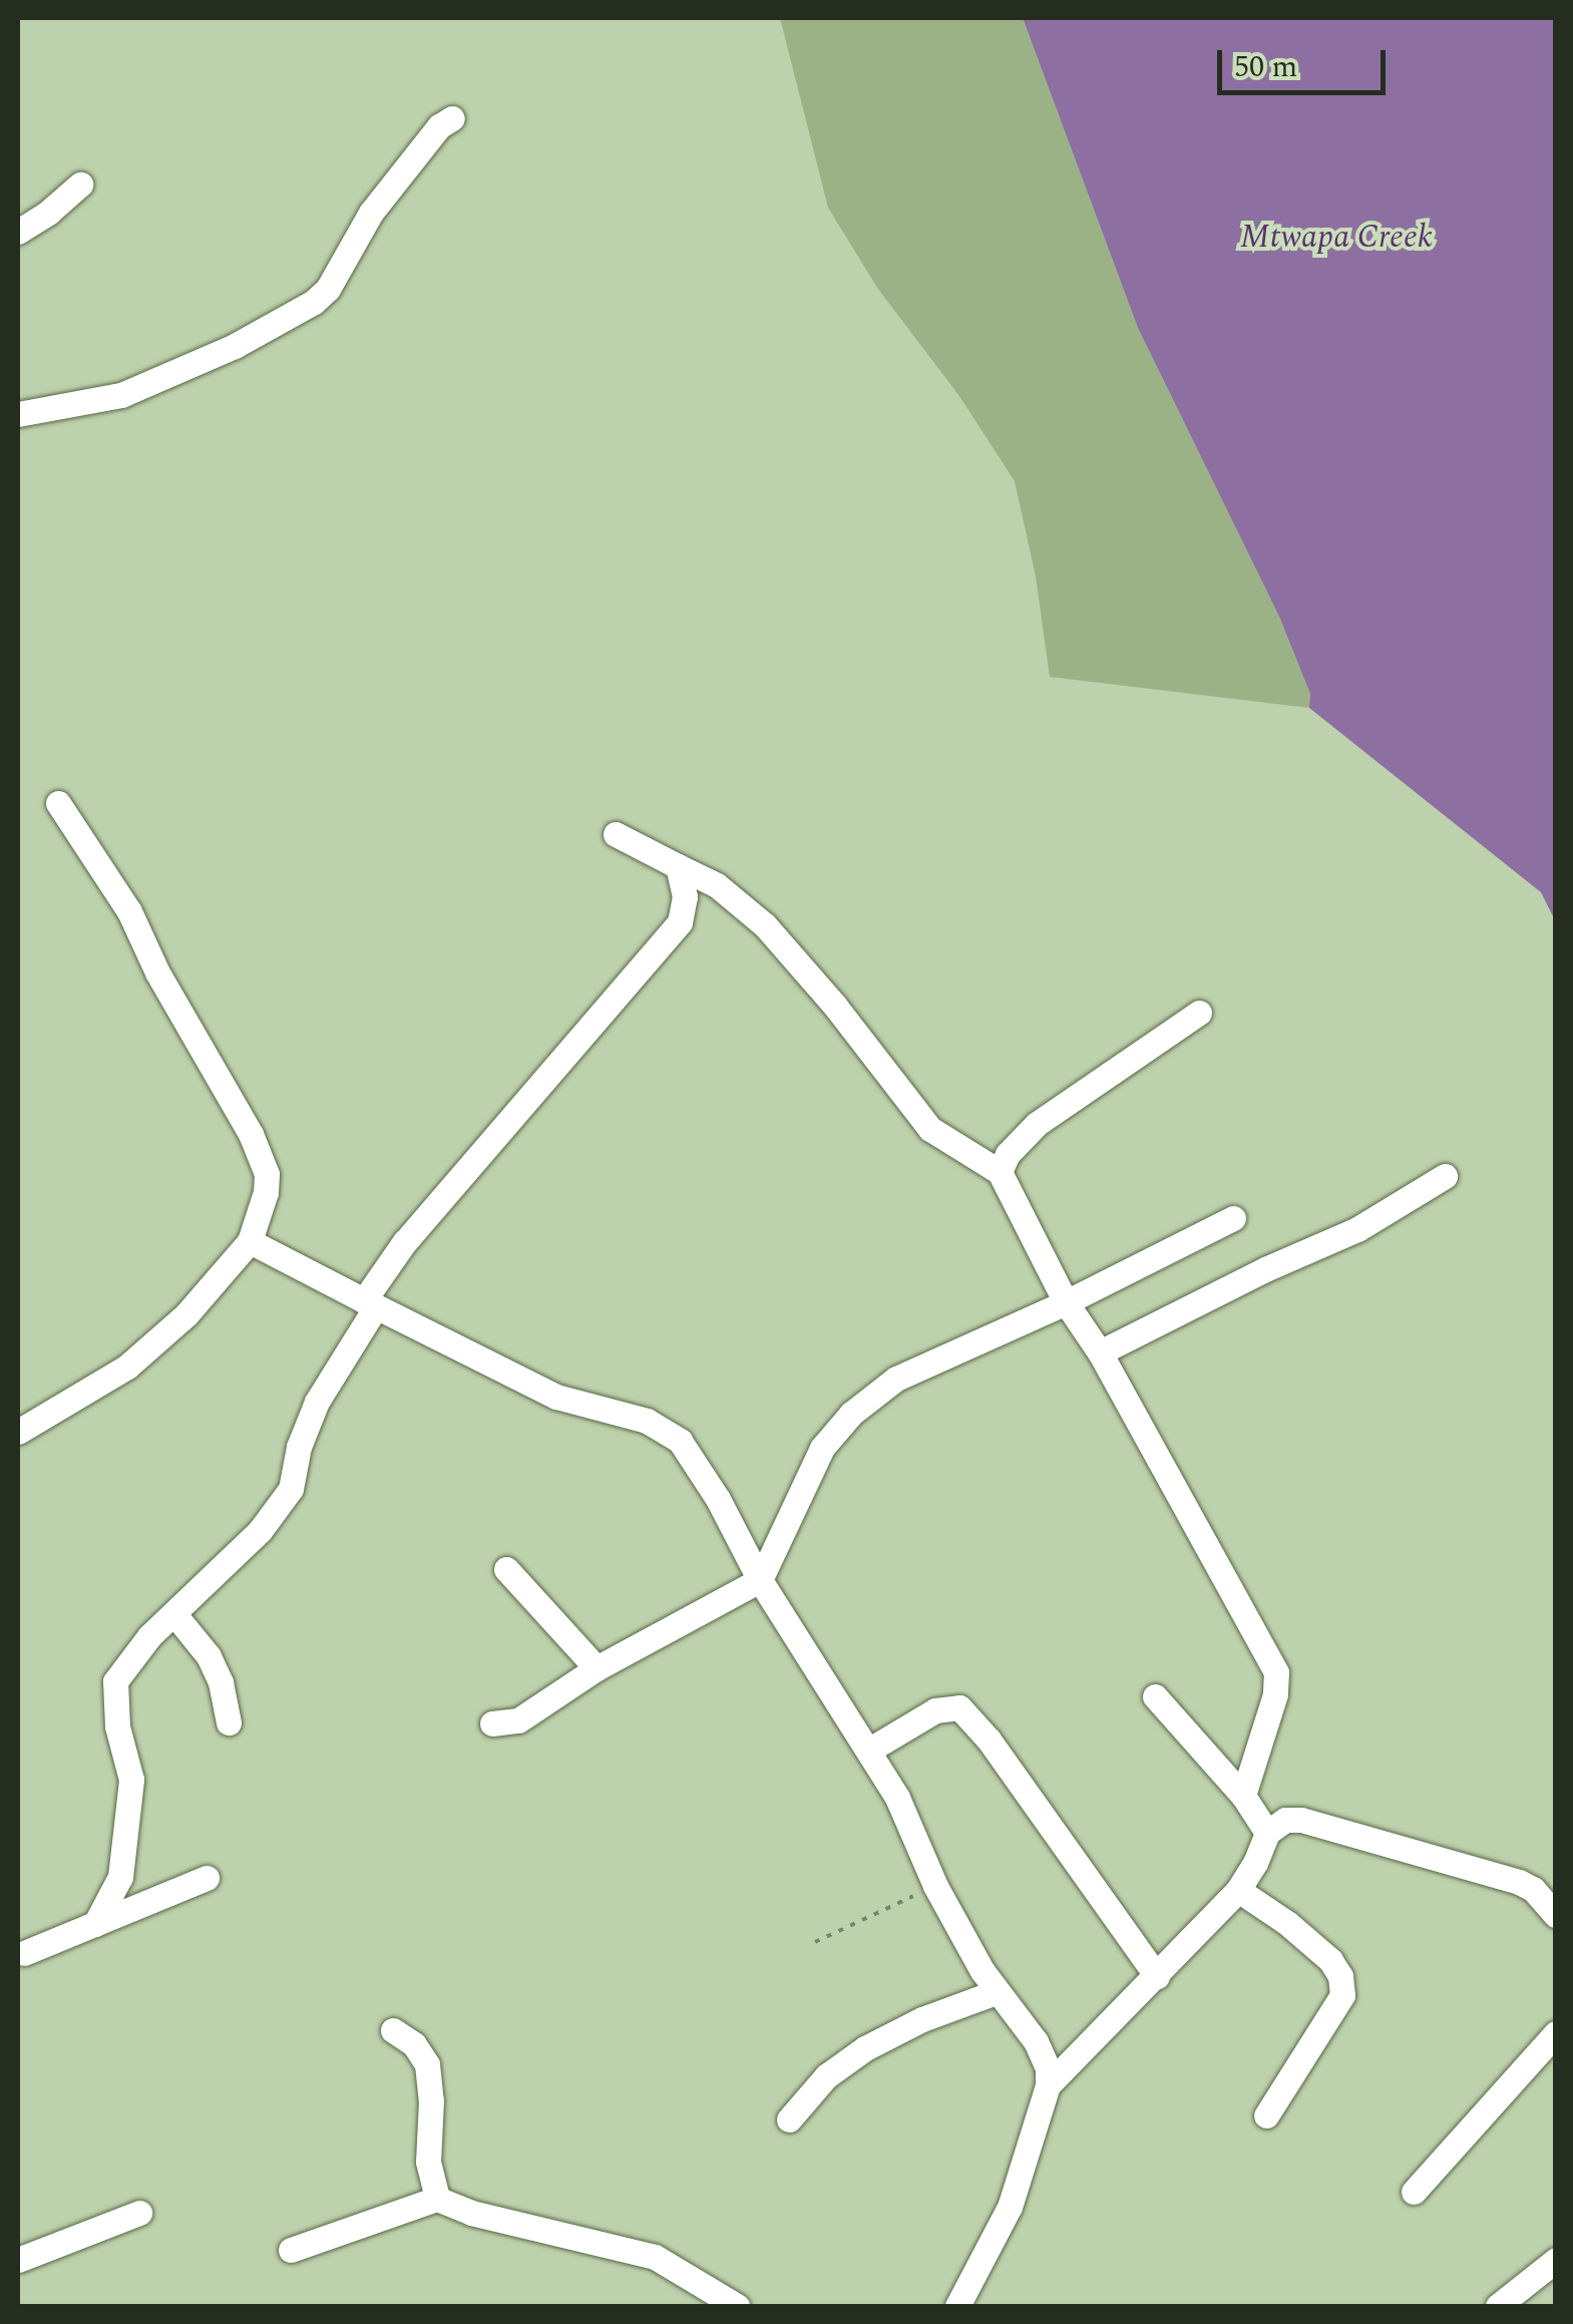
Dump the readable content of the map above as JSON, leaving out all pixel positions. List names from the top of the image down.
{
  "water": ["Mtwapa Creek"],
  "scale_bar": "50 m"
}
